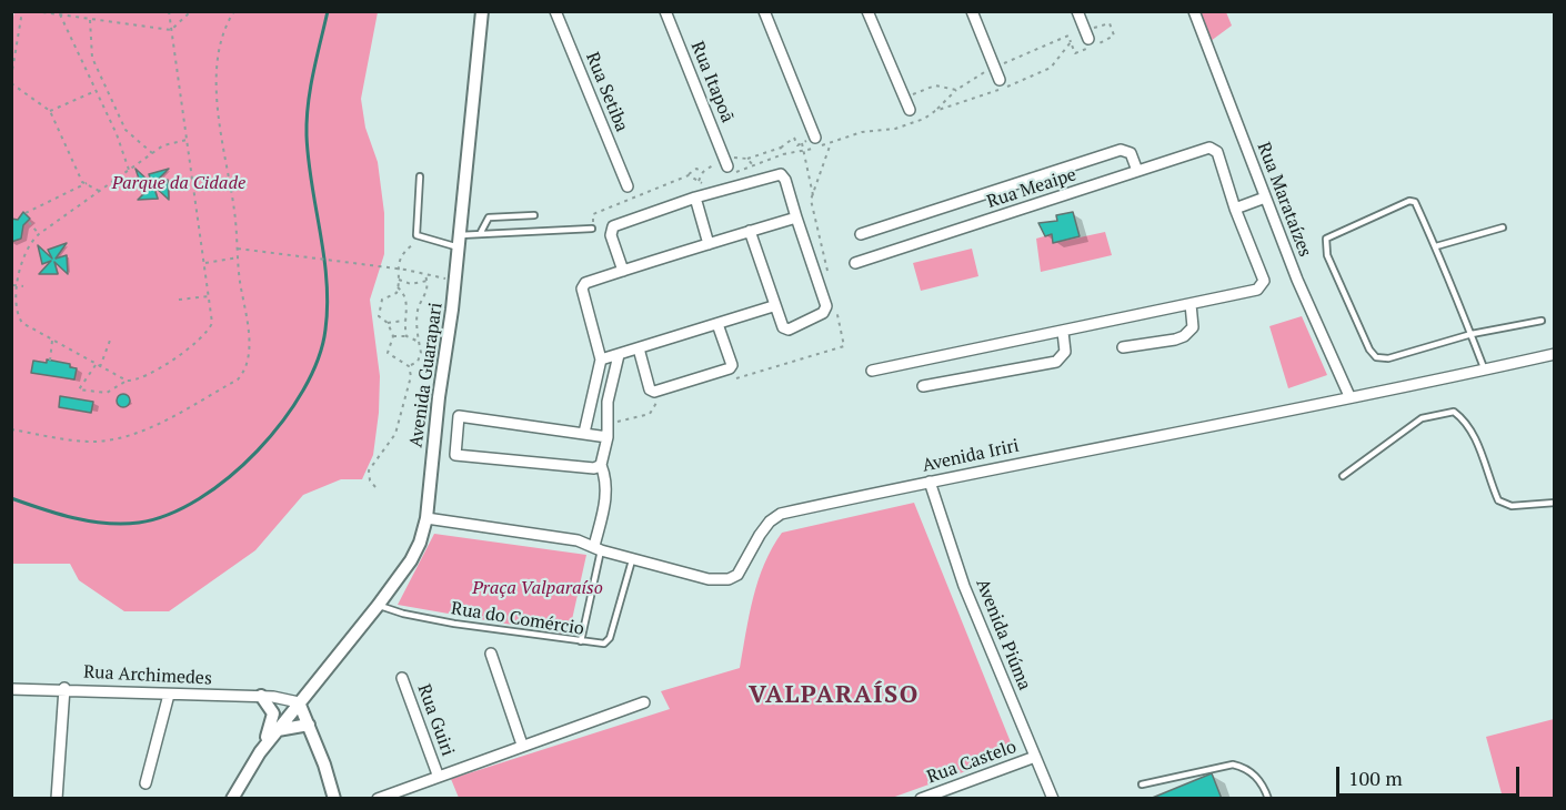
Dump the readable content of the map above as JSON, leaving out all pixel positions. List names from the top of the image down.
{
  "streets": {
    "street": [
      "Rua Itapoã",
      "Rua Setiba",
      "Rua Meaipe",
      "Rua Marataízes",
      "Avenida Guarapari",
      "Avenida Iriri",
      "Avenida Piúma",
      "Rua Archimedes",
      "Rua Guiri",
      "Rua Castelo"
    ],
    "lane": ["Rua do Comércio"]
  },
  "crossings": [
    ["Rua Marataízes", "Avenida Iriri"],
    ["Avenida Guarapari", "Avenida Iriri"],
    ["Avenida Guarapari", "Rua do Comércio"],
    ["Avenida Guarapari", "Rua Archimedes"],
    ["Avenida Iriri", "Rua do Comércio"],
    ["Avenida Iriri", "Avenida Piúma"],
    ["Avenida Piúma", "Rua Castelo"]
  ],
  "districts": ["VALPARAÍSO"],
  "parks": ["Parque da Cidade", "Praça Valparaíso"],
  "scale_bar": "100 m"
}
